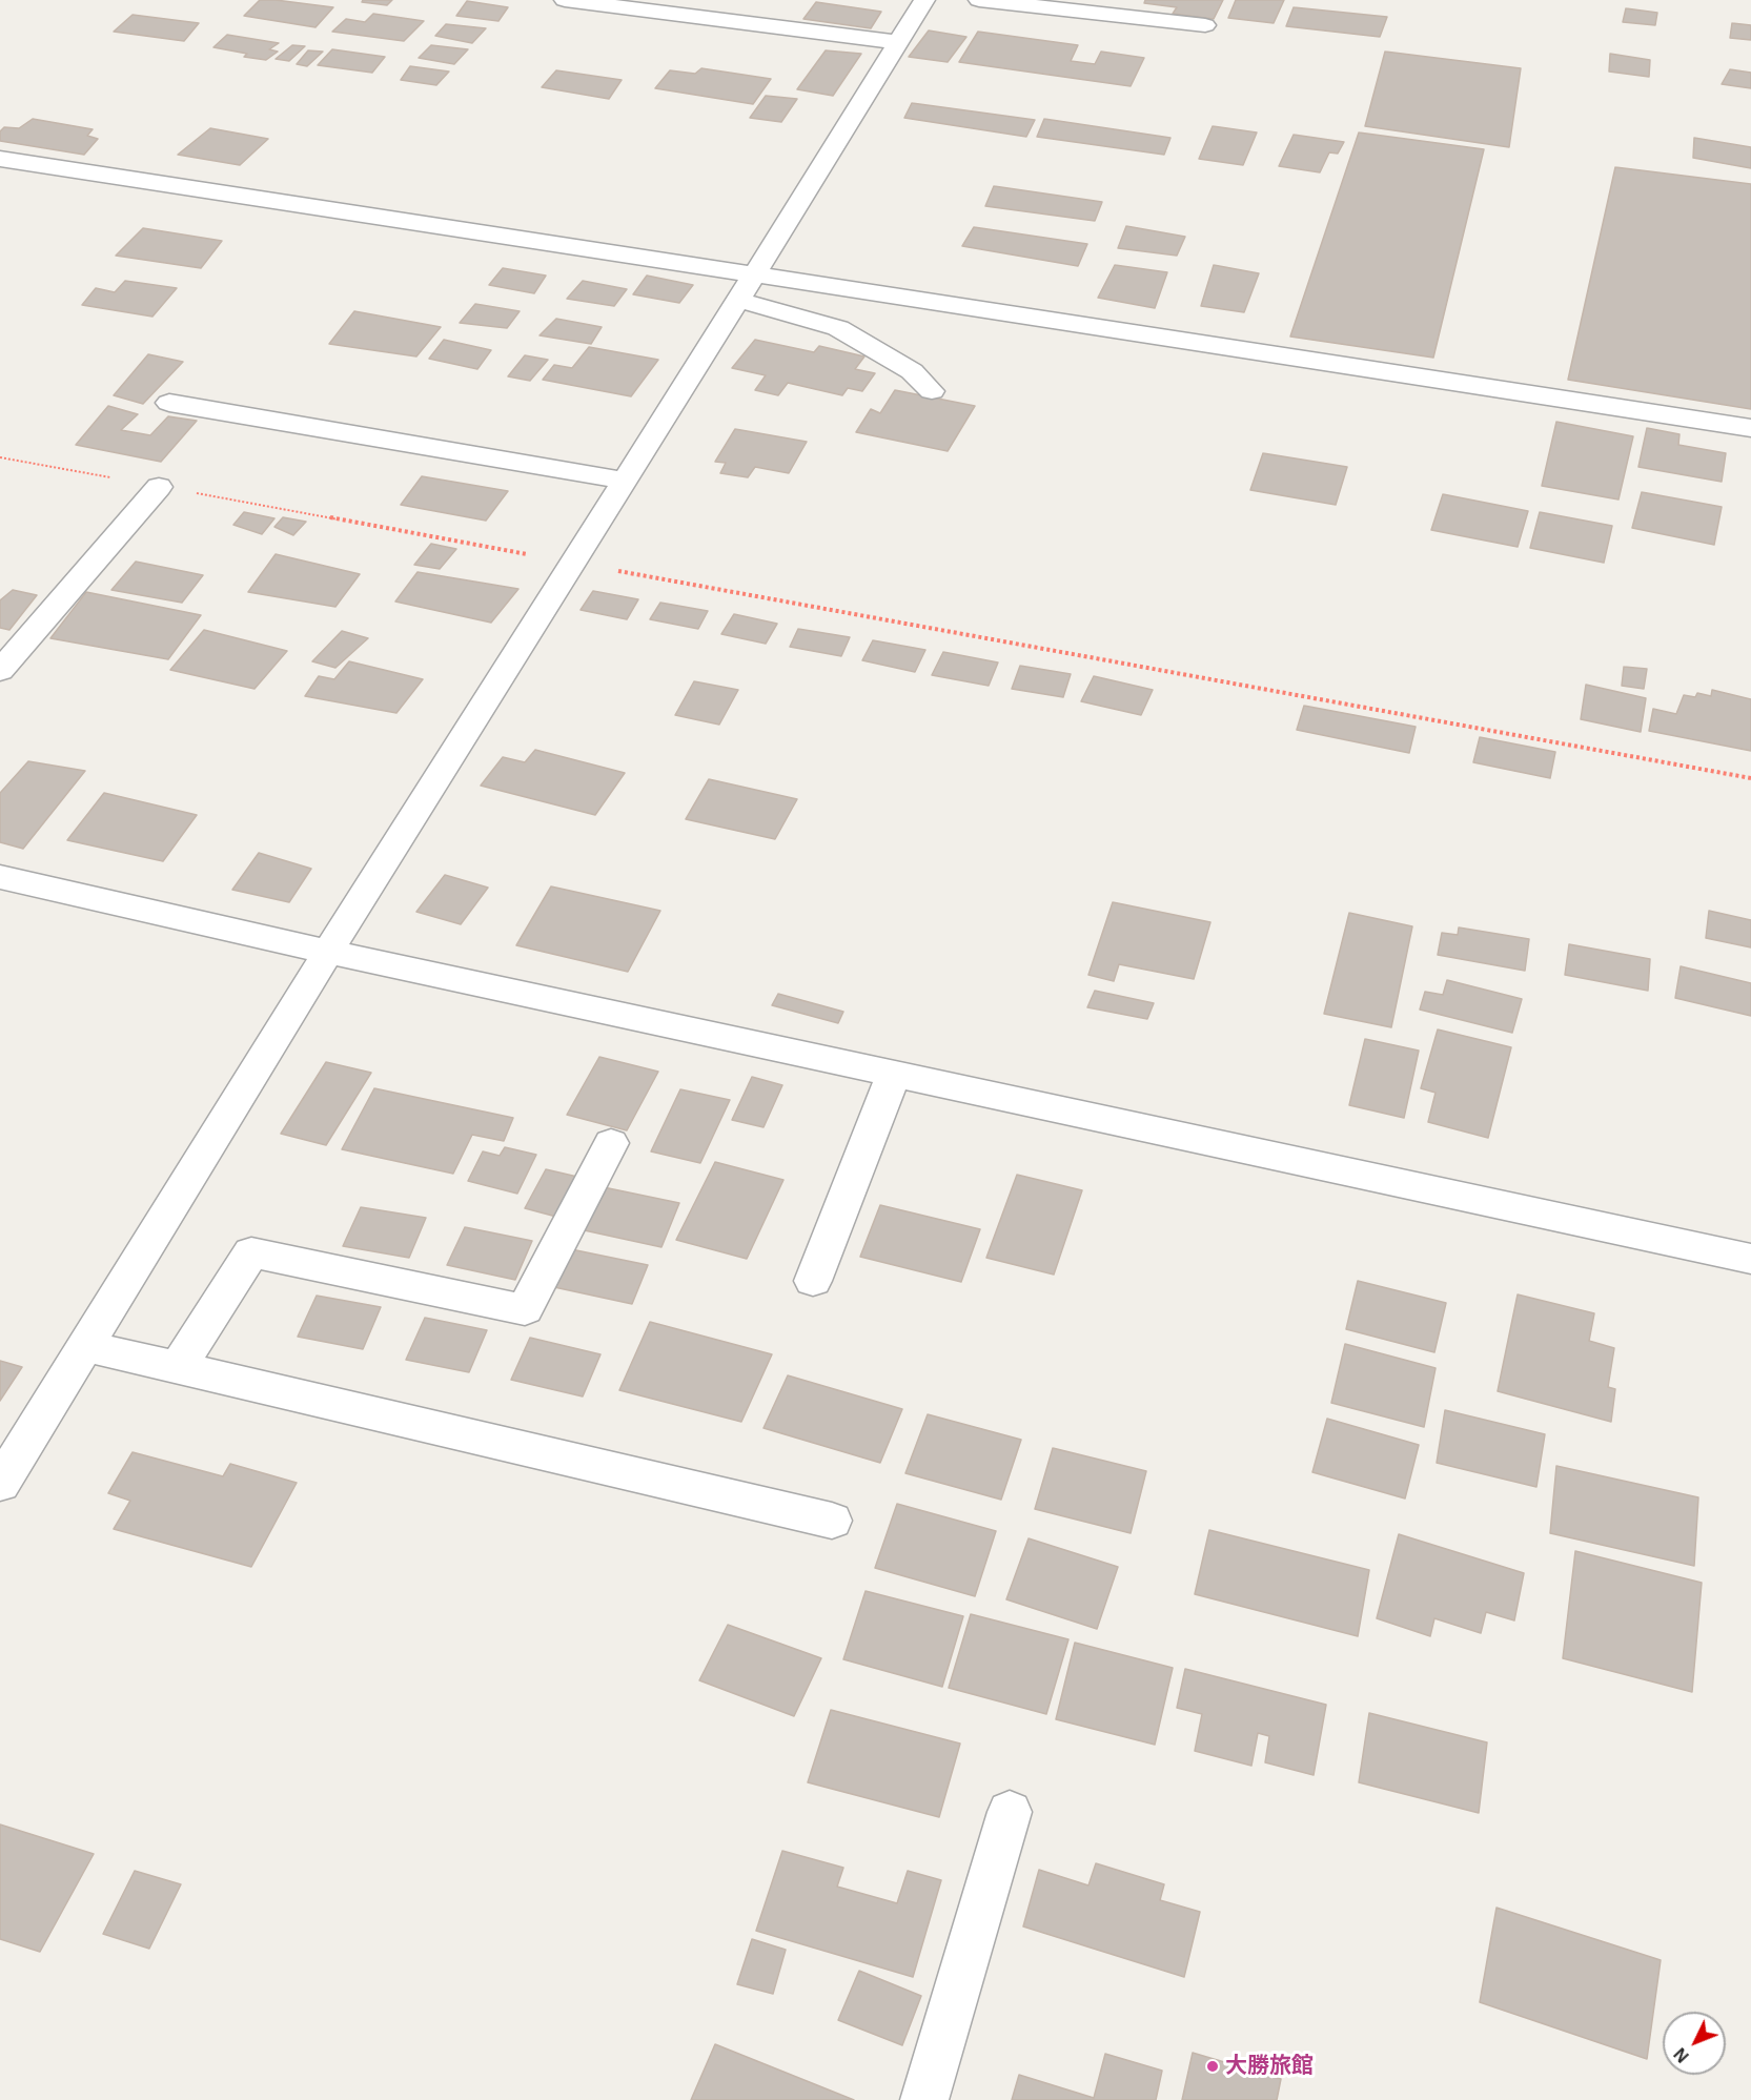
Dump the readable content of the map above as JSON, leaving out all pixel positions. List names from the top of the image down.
{
  "places": ["大勝旅館"],
  "north": "bottom left"
}
